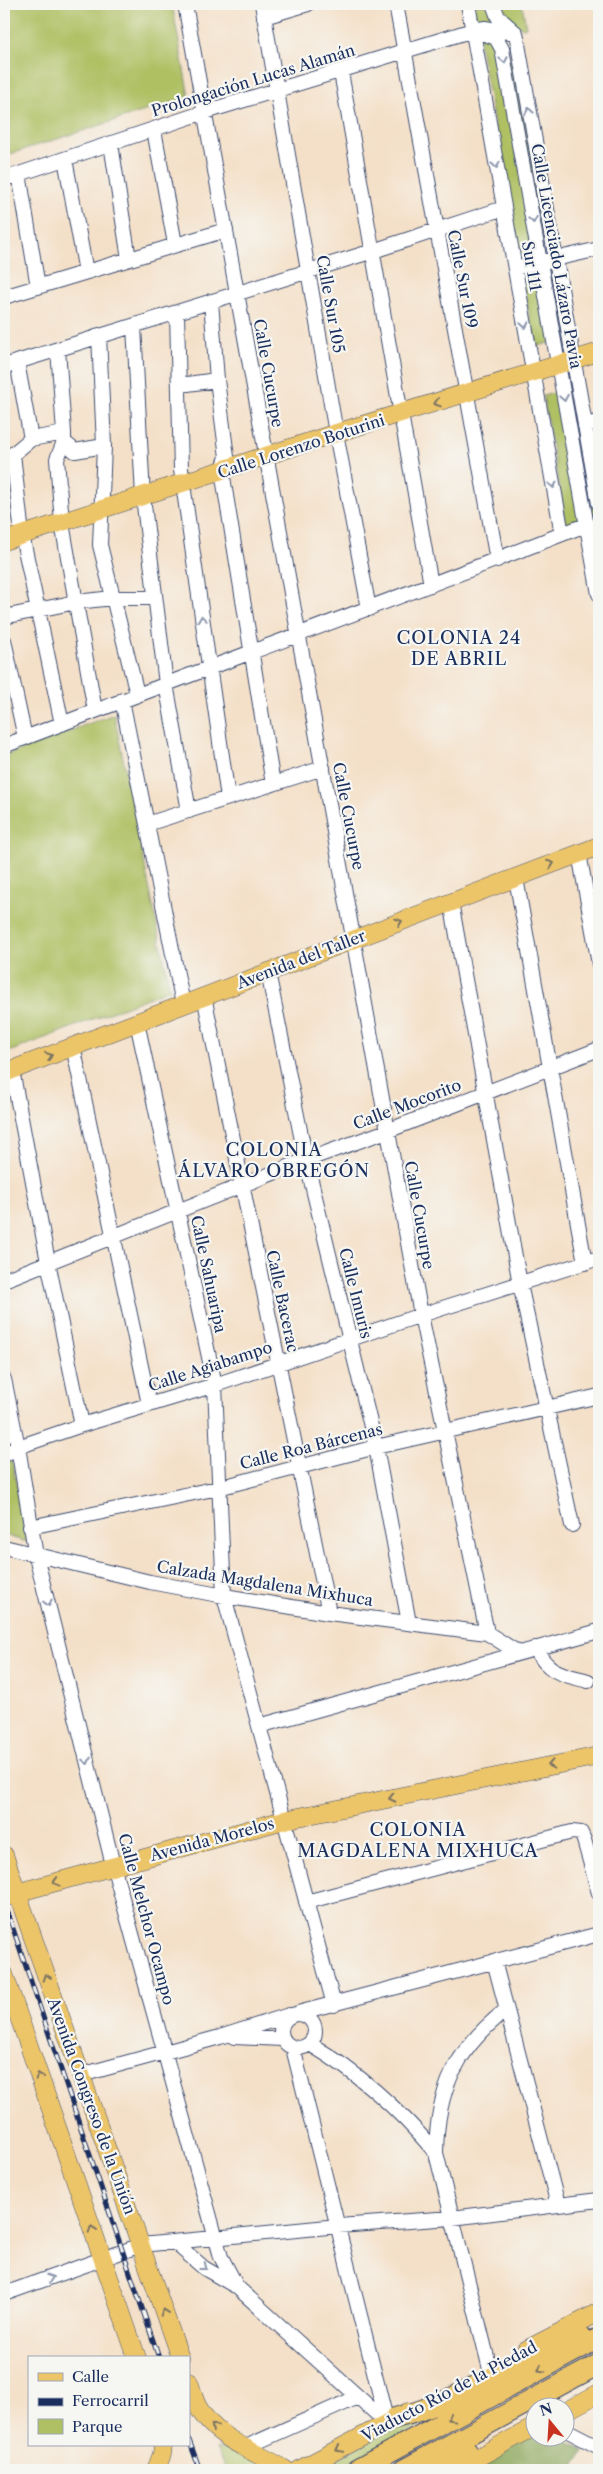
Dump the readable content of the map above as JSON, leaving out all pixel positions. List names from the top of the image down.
{
  "streets": {
    "highway": ["Viaducto Río de la Piedad"],
    "main road": [
      "Calle Lorenzo Boturini",
      "Avenida del Taller",
      "Avenida Morelos",
      "Avenida Congreso de la Unión"
    ],
    "street": [
      "Prolongación Lucas Alamán",
      "Calle Licenciado Lázaro Pavia",
      "Sur 111",
      "Calle Sur 109",
      "Calle Sur 105",
      "Calle Cucurpe",
      "Calle Mocorito",
      "Calle Sahuaripa",
      "Calle Imuris",
      "Calle Bacerac",
      "Calle Agiabampo",
      "Calle Roa Bárcenas",
      "Calzada Magdalena Mixhuca",
      "Calle Melchor Ocampo"
    ]
  },
  "crossings": [
    ["Prolongación Lucas Alamán", "Calle Licenciado Lázaro Pavia"],
    ["Prolongación Lucas Alamán", "Sur 111"],
    ["Prolongación Lucas Alamán", "Calle Sur 109"],
    ["Prolongación Lucas Alamán", "Calle Sur 105"],
    ["Prolongación Lucas Alamán", "Calle Cucurpe"],
    ["Calle Licenciado Lázaro Pavia", "Sur 111"],
    ["Calle Licenciado Lázaro Pavia", "Calle Lorenzo Boturini"],
    ["Sur 111", "Calle Lorenzo Boturini"],
    ["Calle Sur 109", "Calle Lorenzo Boturini"],
    ["Calle Sur 105", "Calle Lorenzo Boturini"],
    ["Calle Cucurpe", "Calle Lorenzo Boturini"],
    ["Calle Cucurpe", "Avenida del Taller"],
    ["Calle Cucurpe", "Calle Mocorito"],
    ["Calle Cucurpe", "Calle Agiabampo"],
    ["Calle Cucurpe", "Calle Roa Bárcenas"],
    ["Calle Cucurpe", "Calzada Magdalena Mixhuca"],
    ["Avenida del Taller", "Calle Sahuaripa"],
    ["Avenida del Taller", "Calle Imuris"],
    ["Avenida del Taller", "Calle Bacerac"],
    ["Calle Mocorito", "Calle Sahuaripa"],
    ["Calle Mocorito", "Calle Imuris"],
    ["Calle Mocorito", "Calle Bacerac"],
    ["Calle Sahuaripa", "Calle Agiabampo"],
    ["Calle Sahuaripa", "Calle Roa Bárcenas"],
    ["Calle Sahuaripa", "Calzada Magdalena Mixhuca"],
    ["Calle Sahuaripa", "Avenida Morelos"],
    ["Calle Imuris", "Calle Agiabampo"],
    ["Calle Imuris", "Calle Roa Bárcenas"],
    ["Calle Imuris", "Calzada Magdalena Mixhuca"],
    ["Calle Bacerac", "Calle Agiabampo"],
    ["Calle Bacerac", "Calle Roa Bárcenas"],
    ["Calle Bacerac", "Calzada Magdalena Mixhuca"],
    ["Calle Agiabampo", "Calle Melchor Ocampo"],
    ["Calle Roa Bárcenas", "Calle Melchor Ocampo"],
    ["Calzada Magdalena Mixhuca", "Calle Melchor Ocampo"],
    ["Avenida Morelos", "Calle Melchor Ocampo"],
    ["Avenida Morelos", "Avenida Congreso de la Unión"]
  ],
  "one_way": ["Sur 111", "Avenida del Taller", "Avenida Morelos"],
  "districts": ["COLONIA 24 DE ABRIL", "COLONIA ÁLVARO OBREGÓN", "COLONIA MAGDALENA MIXHUCA"],
  "legend": ["Calle", "Ferrocarril", "Parque"],
  "north": "top"
}
